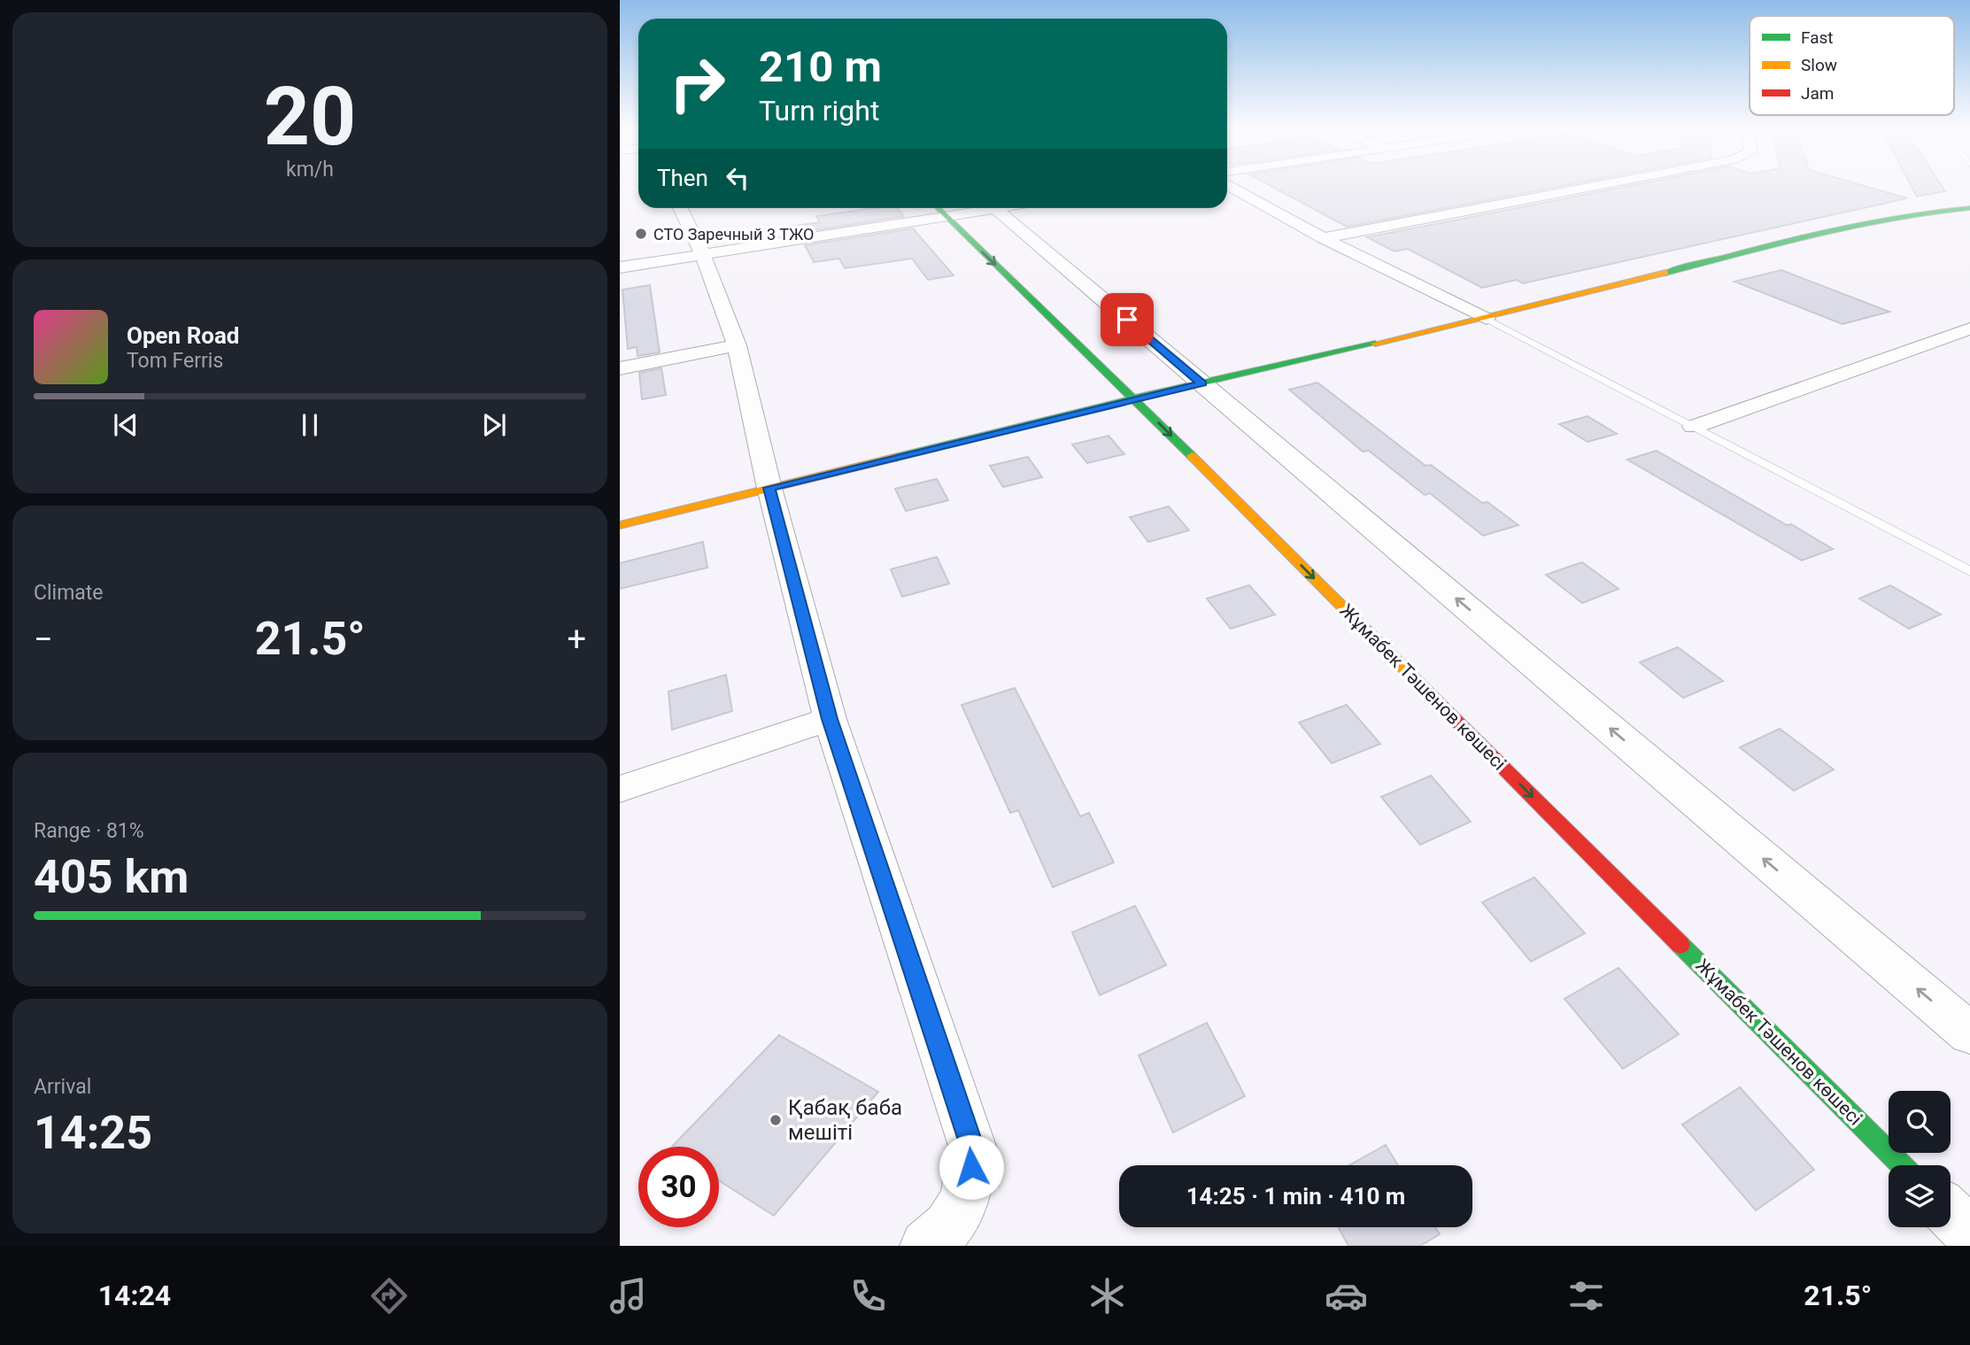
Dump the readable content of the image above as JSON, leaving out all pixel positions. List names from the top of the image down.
{
  "streets": {
    "street": ["Жұмабек Тәшенов көшесі"]
  },
  "places": ["СТО Заречный 3 ТЖО", "Қабақ баба мешіті"],
  "legend": ["Fast", "Slow", "Jam"],
  "page": {
    "tile": [
      ["20", "km/h"],
      "Climate",
      ["Range · 81%", "405 km"],
      ["Arrival", "14:25"]
    ],
    "turn": ["210 m", "Turn right"],
    "then": "Then",
    "song": ["Open Road", "Tom Ferris"],
    "heat": ["−", "21.5°", "+"],
    "limit": "30",
    "trip": "14:25 · 1 min · 410 m",
    "tabs": ["14:24", "21.5°"]
  }
}
